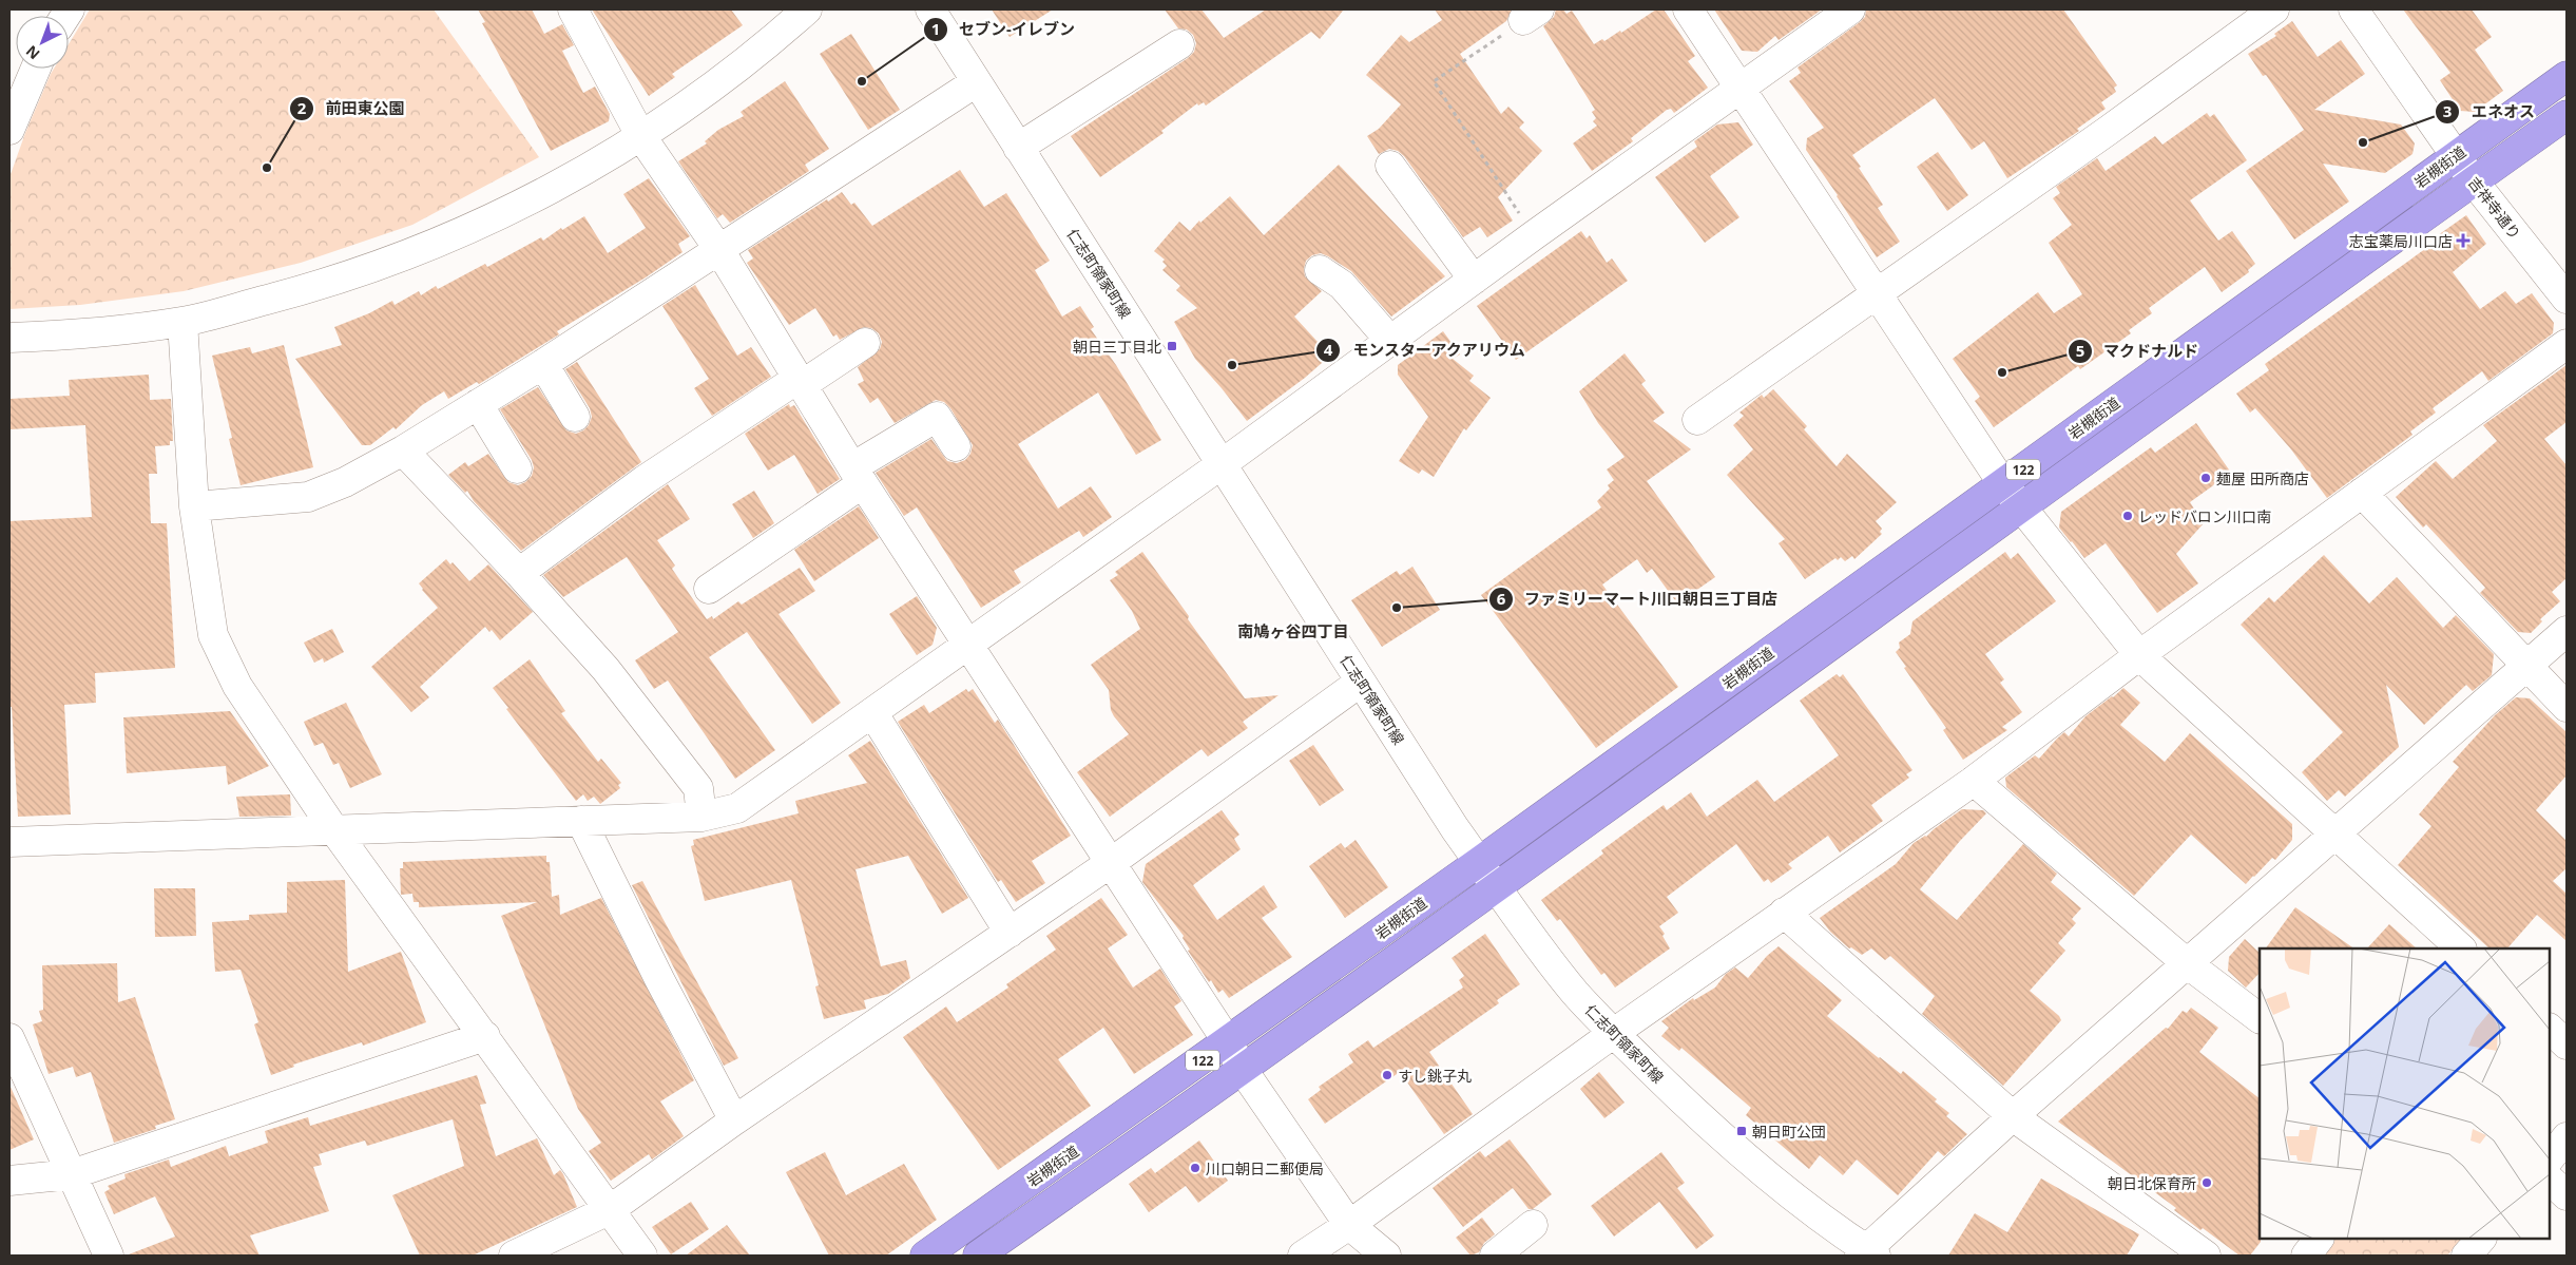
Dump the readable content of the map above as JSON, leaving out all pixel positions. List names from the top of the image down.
{
  "streets": {
    "highway": ["岩槻街道", "122"],
    "street": ["吉祥寺通り", "仁志町領家町線"]
  },
  "crossings": [
    ["岩槻街道", "吉祥寺通り"],
    ["岩槻街道", "仁志町領家町線"]
  ],
  "districts": ["南鳩ヶ谷四丁目"],
  "places": {
    "other": [
      "セブン-イレブン",
      "エネオス",
      "前田東公園",
      "モンスターアクアリウム",
      "マクドナルド",
      "麺屋 田所商店",
      "レッドバロン川口南",
      "ファミリーマート川口朝日三丁目店",
      "すし銚子丸",
      "川口朝日二郵便局",
      "朝日北保育所"
    ],
    "health": ["志宝薬局川口店"],
    "transit": ["朝日三丁目北", "朝日町公団"]
  },
  "north": "bottom left"
}
